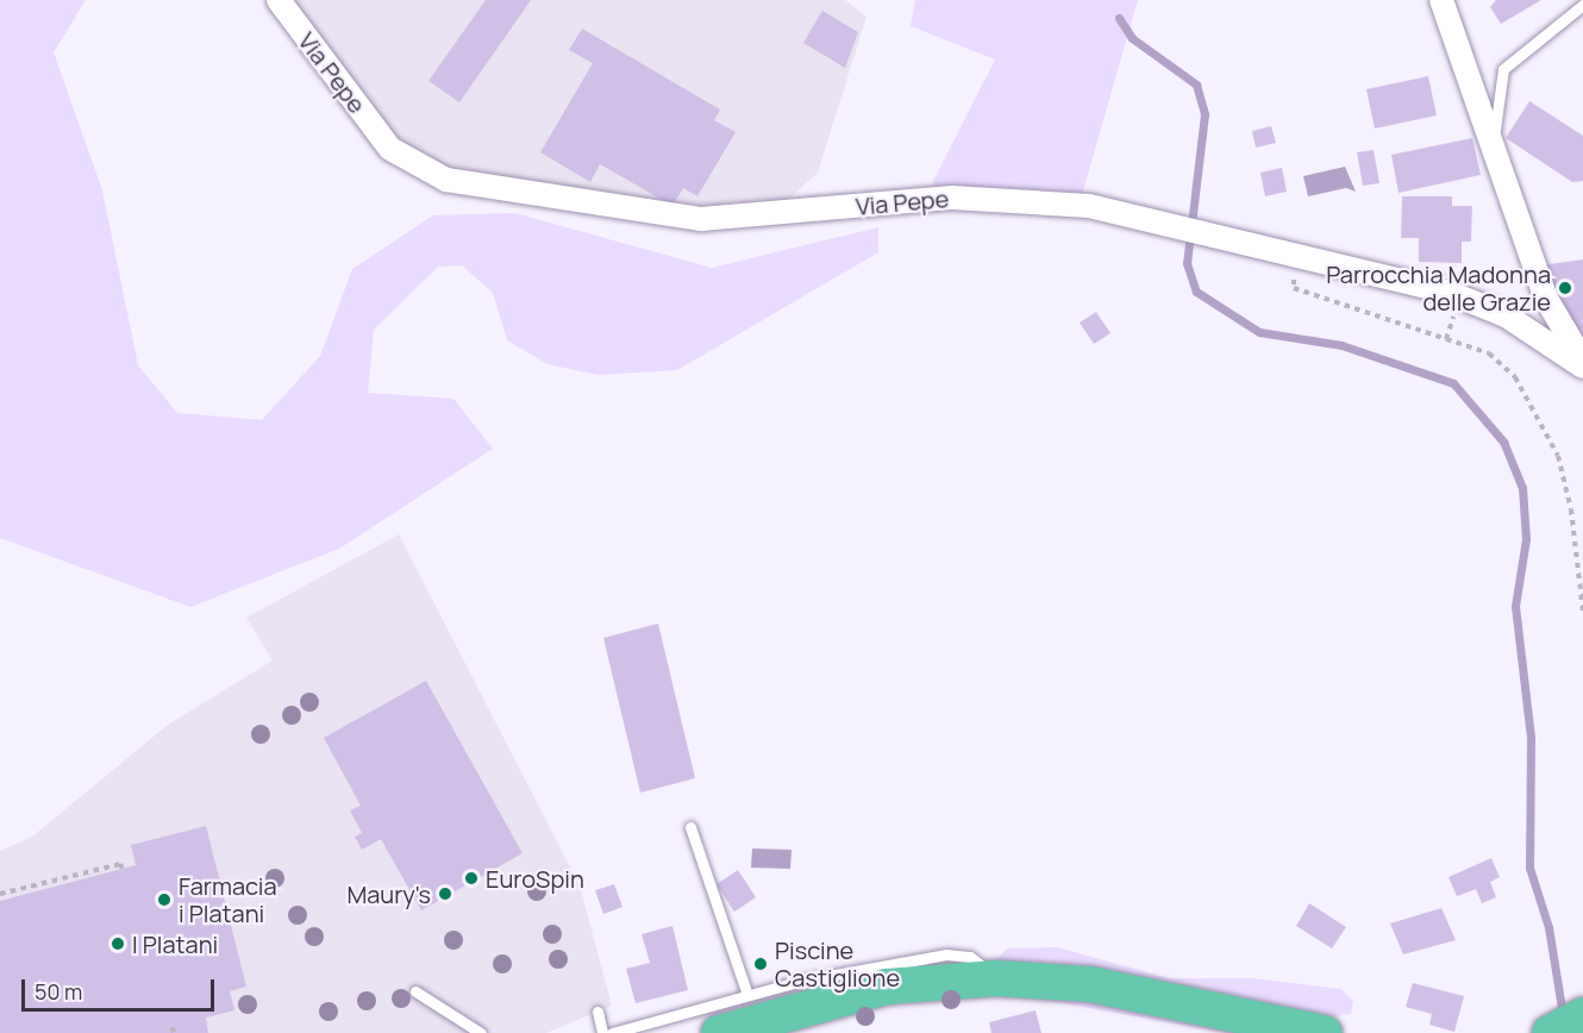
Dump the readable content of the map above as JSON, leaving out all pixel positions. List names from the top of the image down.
{
  "streets": {
    "street": ["Via Pepe"]
  },
  "places": [
    "Parrocchia Madonna delle Grazie",
    "EuroSpin",
    "Maury's",
    "Farmacia i Platani",
    "I Platani",
    "Piscine Castiglione"
  ],
  "scale_bar": "50 m"
}
